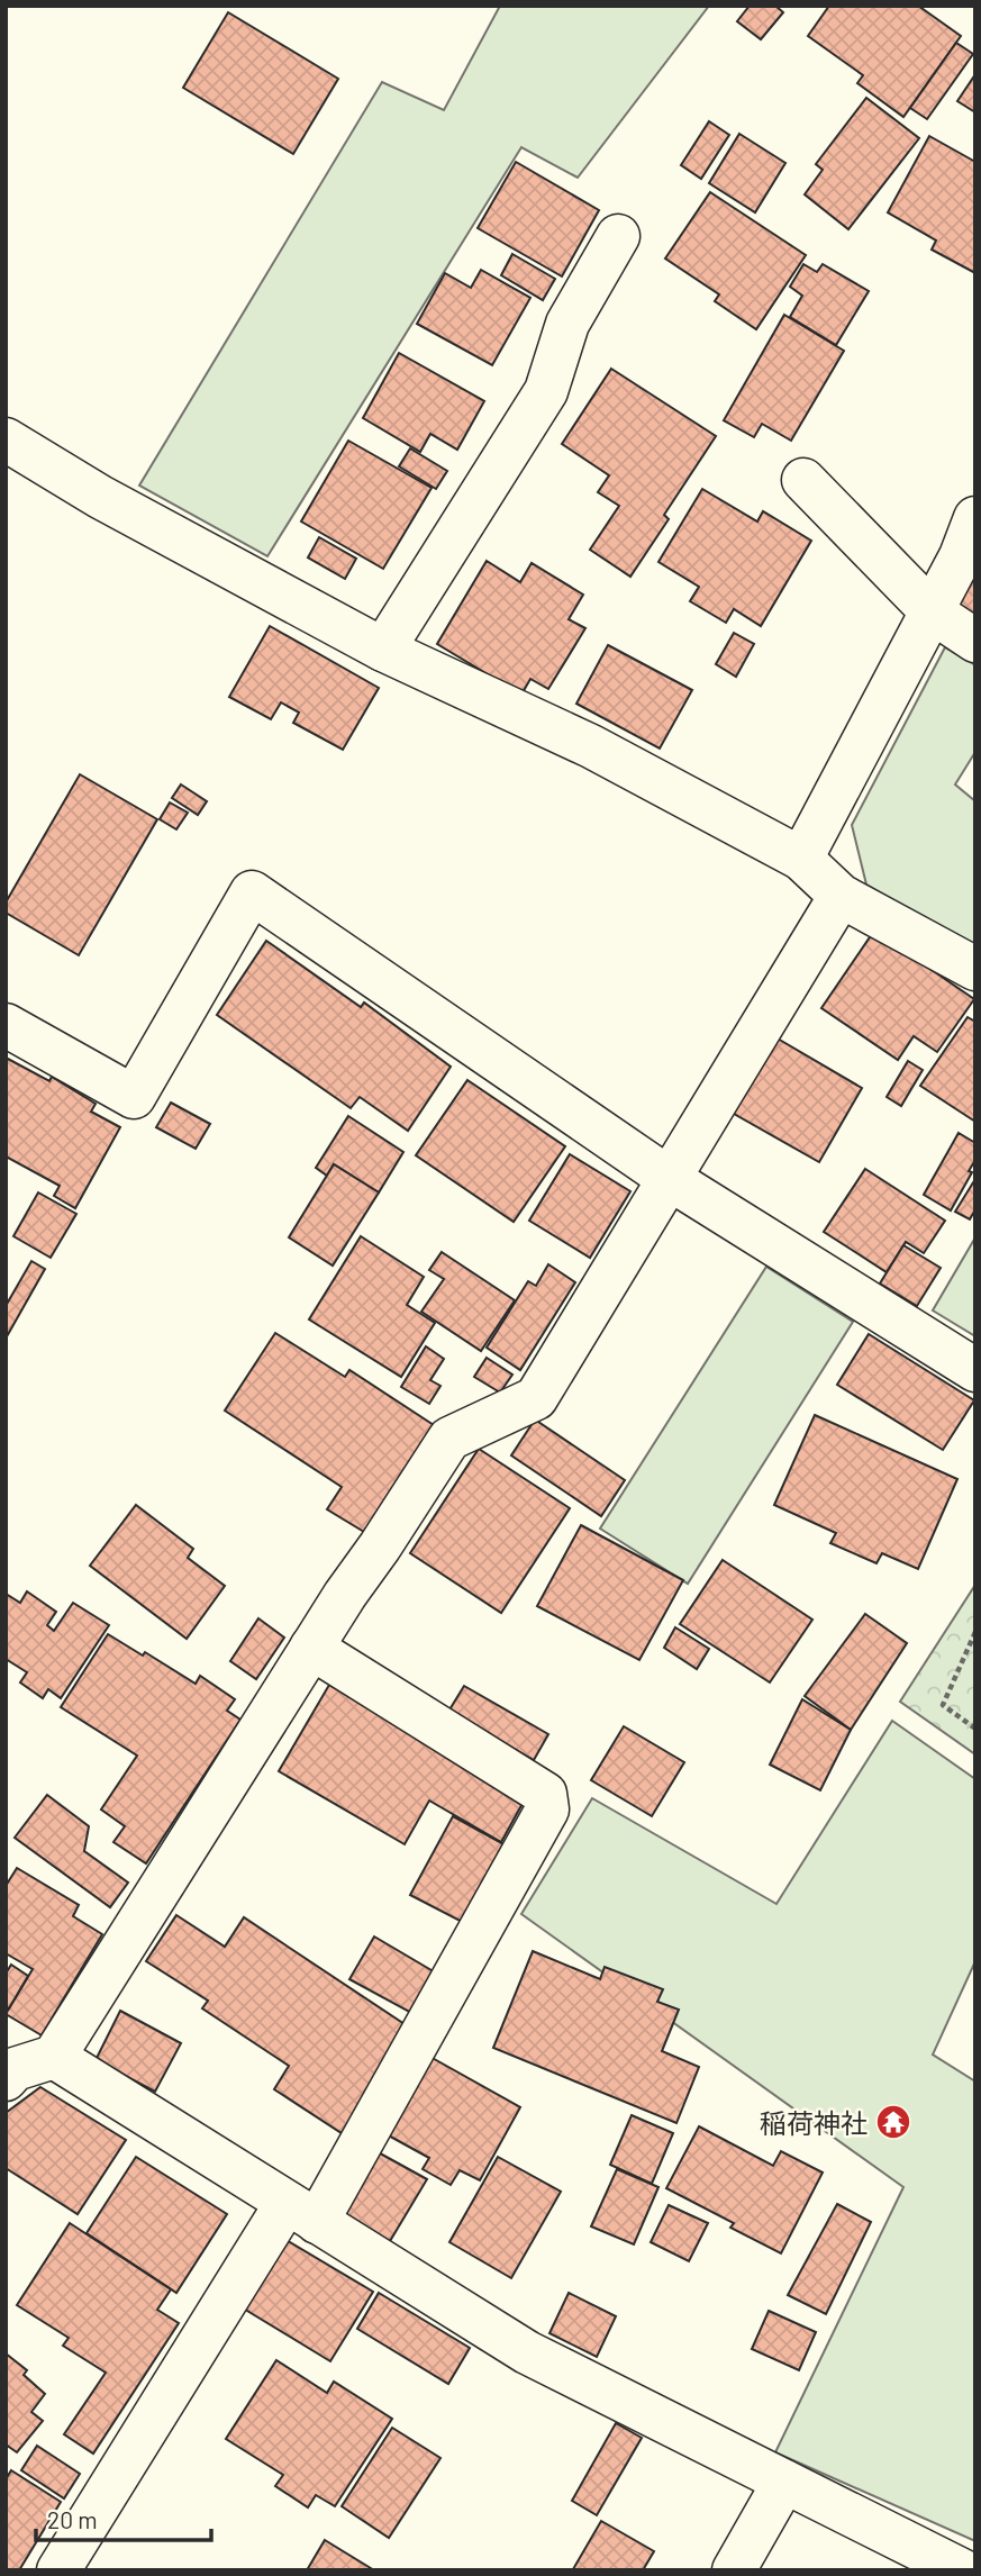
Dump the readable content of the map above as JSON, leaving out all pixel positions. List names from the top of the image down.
{
  "places": {
    "temple": ["稲荷神社"]
  },
  "scale_bar": "20 m"
}
